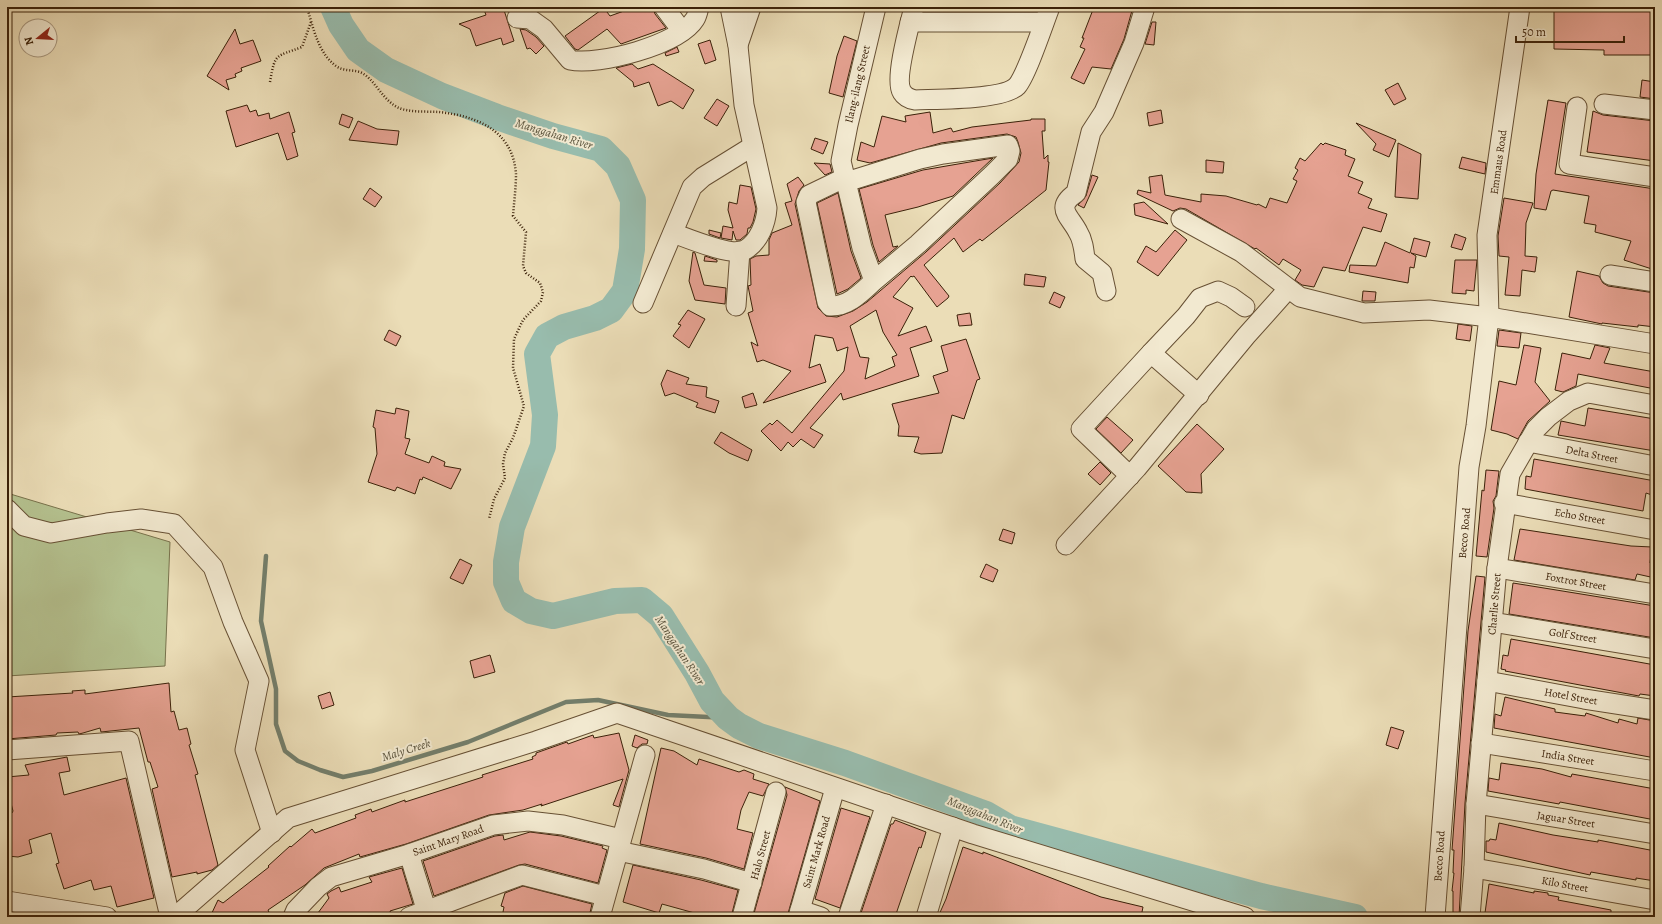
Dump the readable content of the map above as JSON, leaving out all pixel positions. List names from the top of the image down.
{
  "streets": {
    "street": [
      "Ilang-ilang Street",
      "Emmaus Road",
      "Delta Street",
      "Echo Street",
      "Becco Road",
      "Foxtrot Street",
      "Charlie Street",
      "Golf Street",
      "Hotel Street",
      "India Street",
      "Jaguar Street",
      "Saint Mary Road",
      "Saint Mark Road",
      "Halo Street",
      "Kilo Street"
    ]
  },
  "crossings": [
    ["Emmaus Road", "Becco Road"],
    ["Delta Street", "Charlie Street"],
    ["Echo Street", "Charlie Street"],
    ["Foxtrot Street", "Charlie Street"],
    ["Charlie Street", "Golf Street"],
    ["Charlie Street", "Hotel Street"],
    ["Charlie Street", "India Street"],
    ["Charlie Street", "Jaguar Street"],
    ["Charlie Street", "Kilo Street"],
    ["Saint Mary Road", "Halo Street"]
  ],
  "water": ["Manggahan River", "Maly Creek"],
  "scale_bar": "50 m",
  "north": "left"
}
